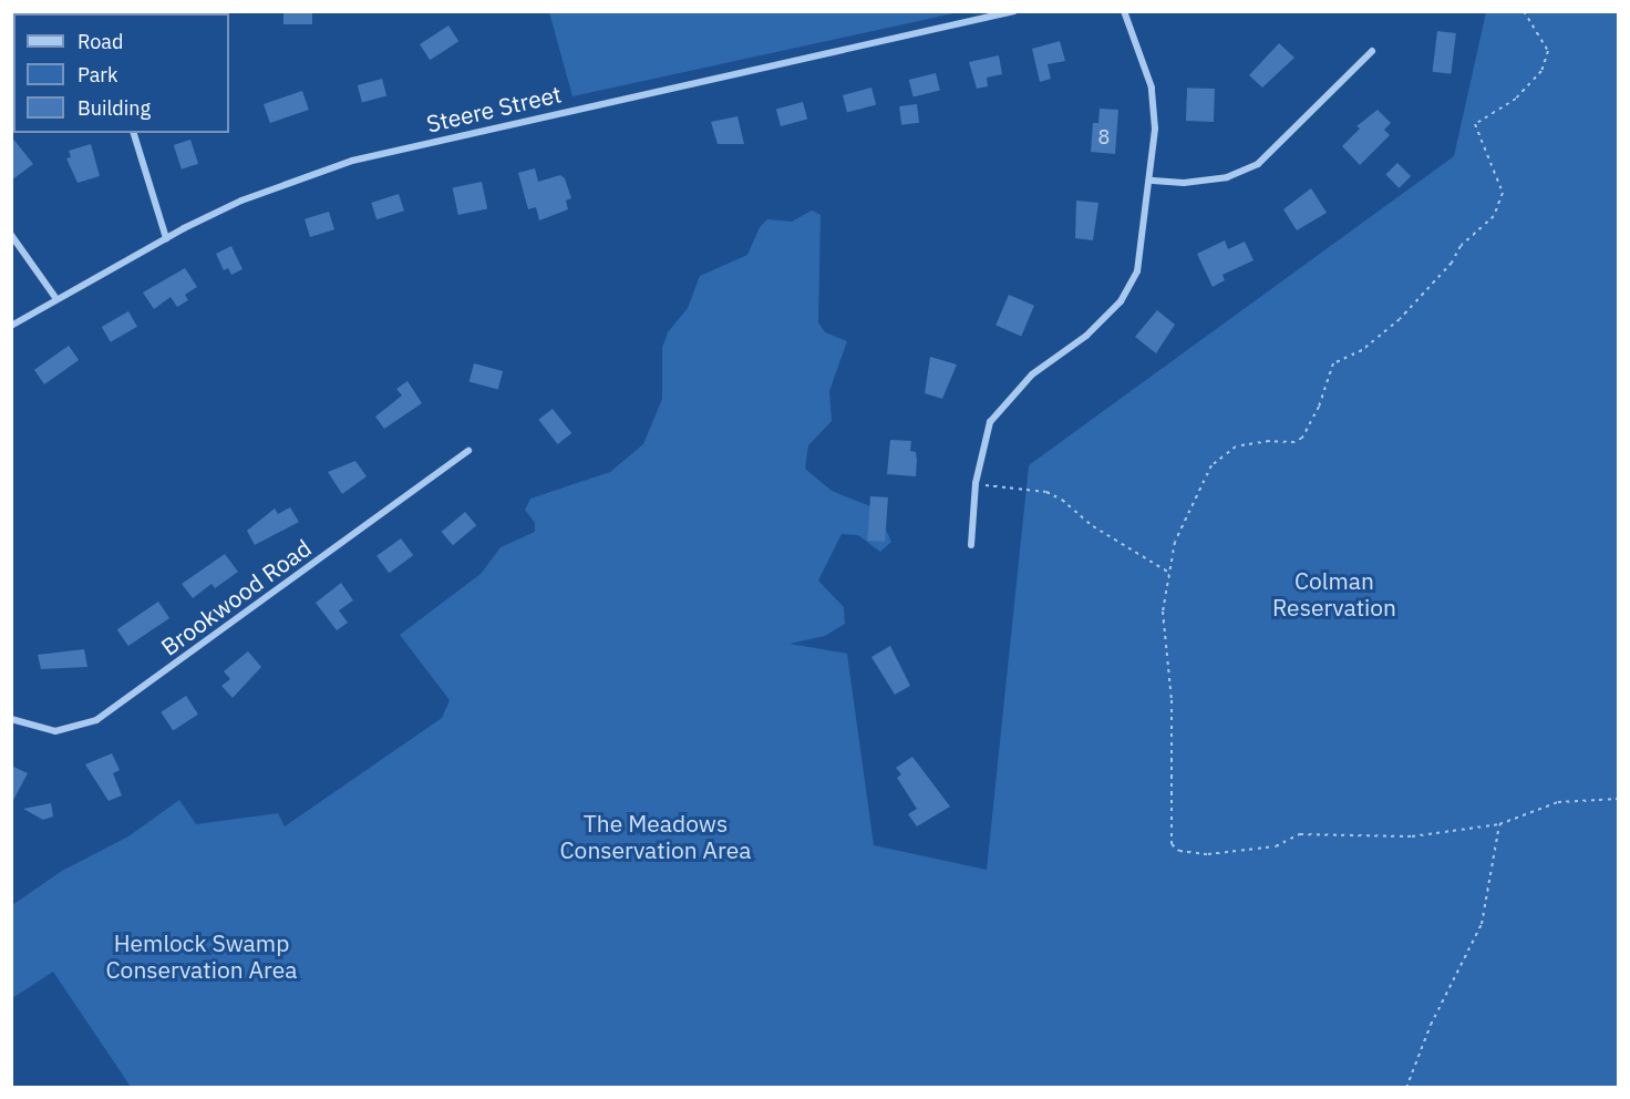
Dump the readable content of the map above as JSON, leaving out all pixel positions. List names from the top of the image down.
{
  "streets": {
    "street": ["Steere Street", "Brookwood Road"]
  },
  "parks": ["Colman Reservation", "The Meadows Conservation Area", "Hemlock Swamp Conservation Area"],
  "house_numbers": ["8"],
  "legend": ["Road", "Park", "Building"]
}
